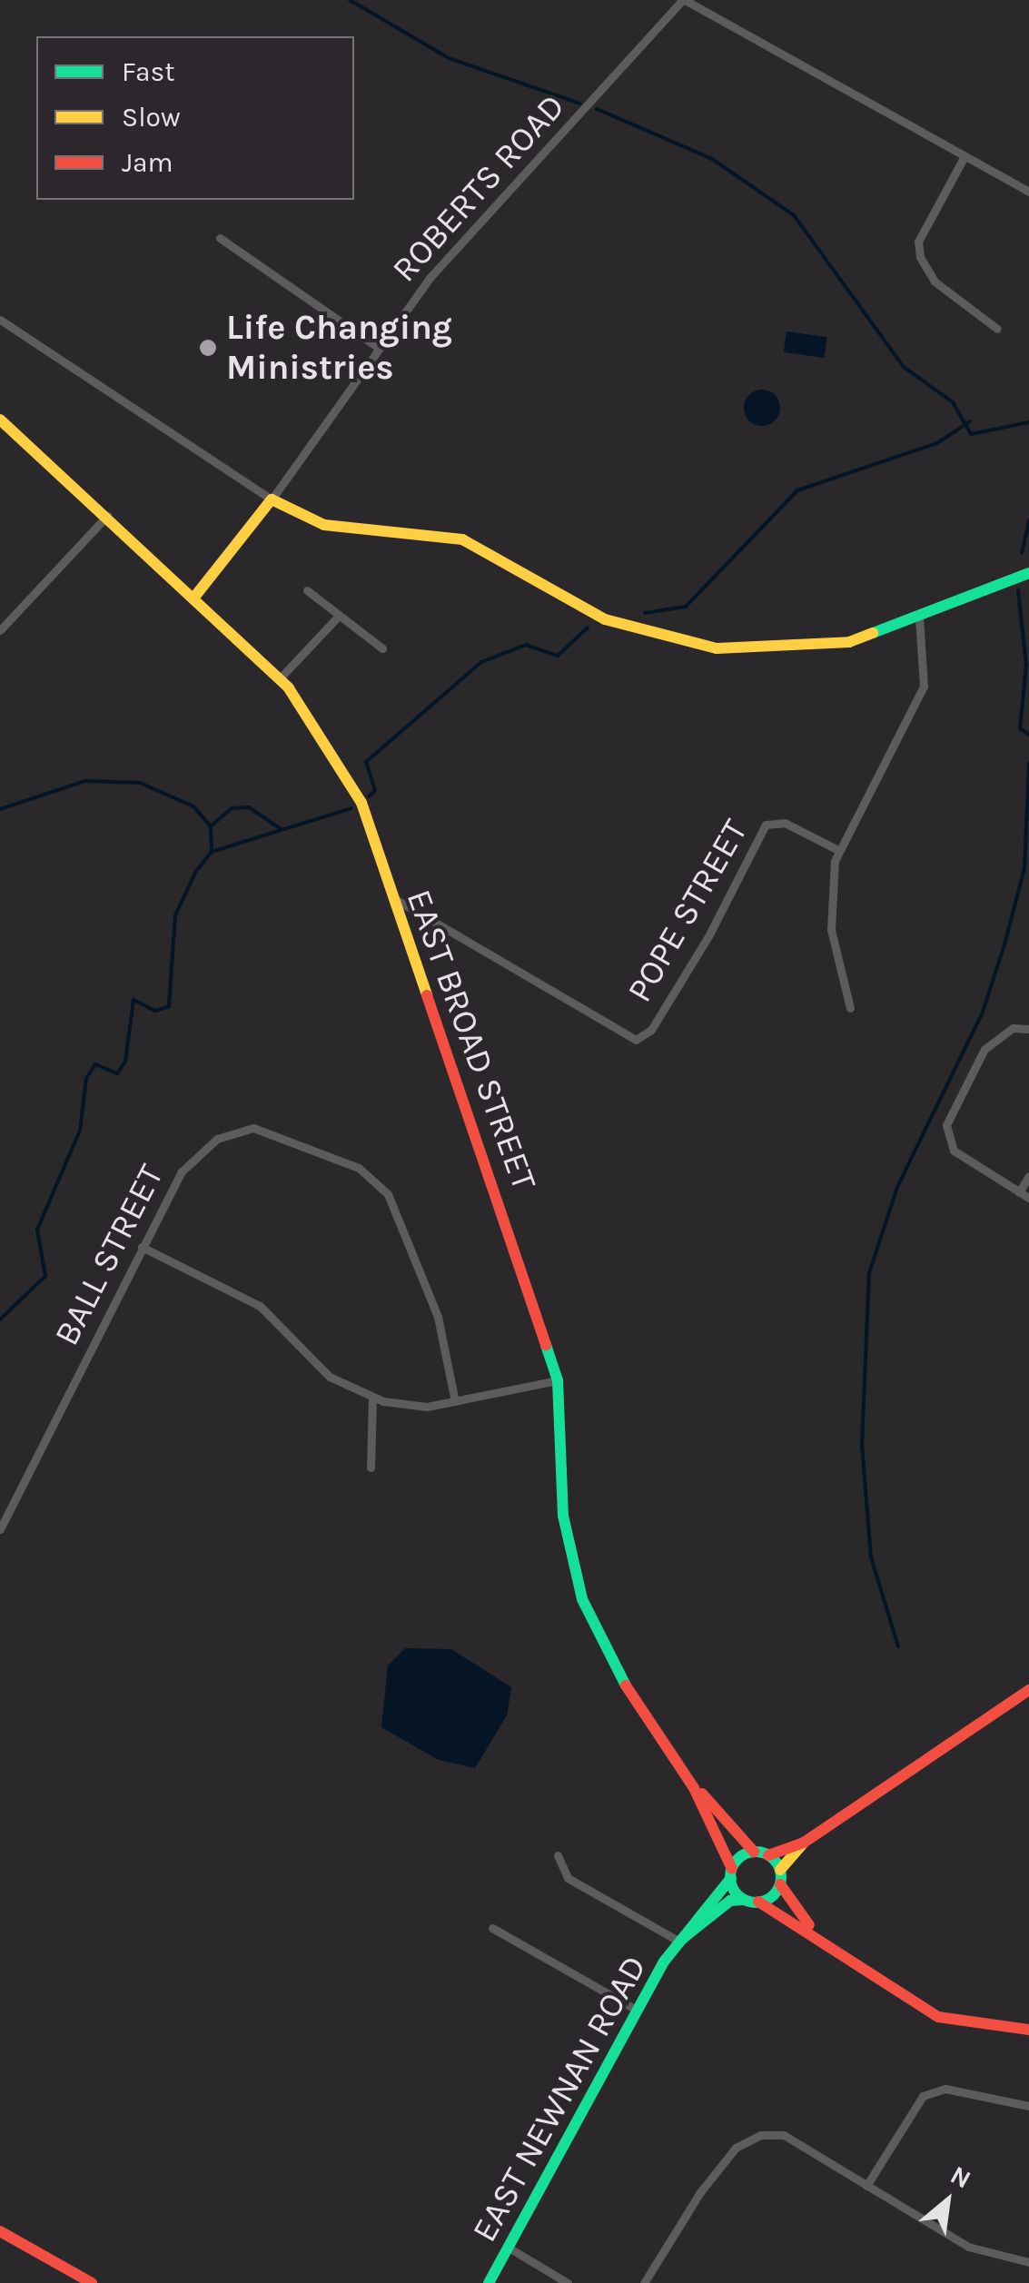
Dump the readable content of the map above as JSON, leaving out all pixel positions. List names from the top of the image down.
{
  "streets": {
    "street": [
      "ROBERTS ROAD",
      "POPE STREET",
      "EAST BROAD STREET",
      "BALL STREET",
      "EAST NEWNAN ROAD"
    ]
  },
  "crossings": [
    ["ROBERTS ROAD", "EAST BROAD STREET"],
    ["POPE STREET", "EAST BROAD STREET"],
    ["EAST BROAD STREET", "EAST NEWNAN ROAD"]
  ],
  "places": ["Life Changing Ministries"],
  "legend": ["Fast", "Slow", "Jam"],
  "north": "top right"
}
